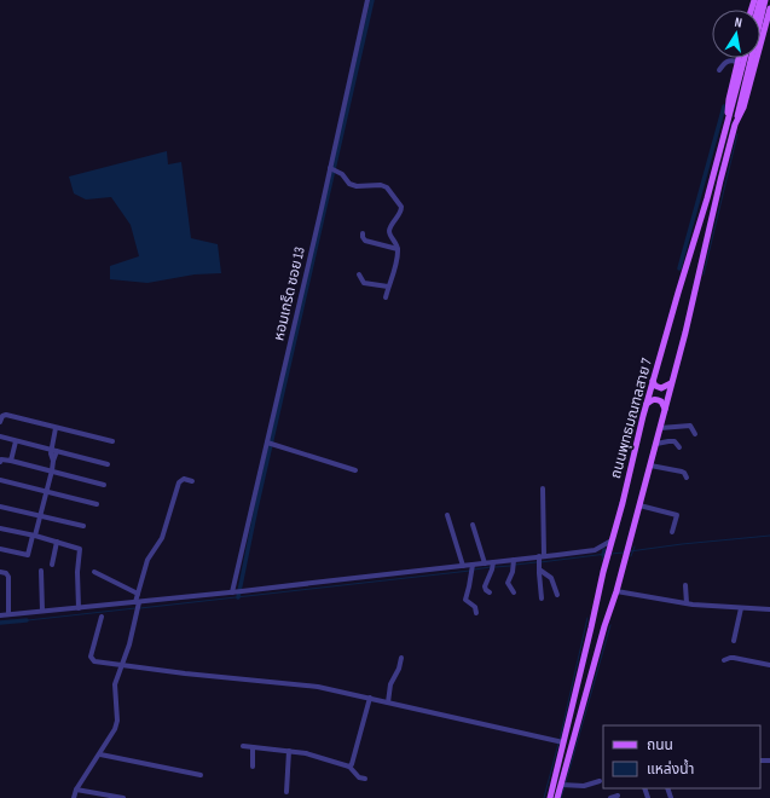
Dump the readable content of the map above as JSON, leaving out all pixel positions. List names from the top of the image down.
{
  "streets": {
    "main road": ["ถนนพุทธมณฑลสาย 7"],
    "street": ["หอมเกร็ด ซอย 13"]
  },
  "legend": ["ถนน", "แหล่งน้ำ"],
  "north": "top"
}
